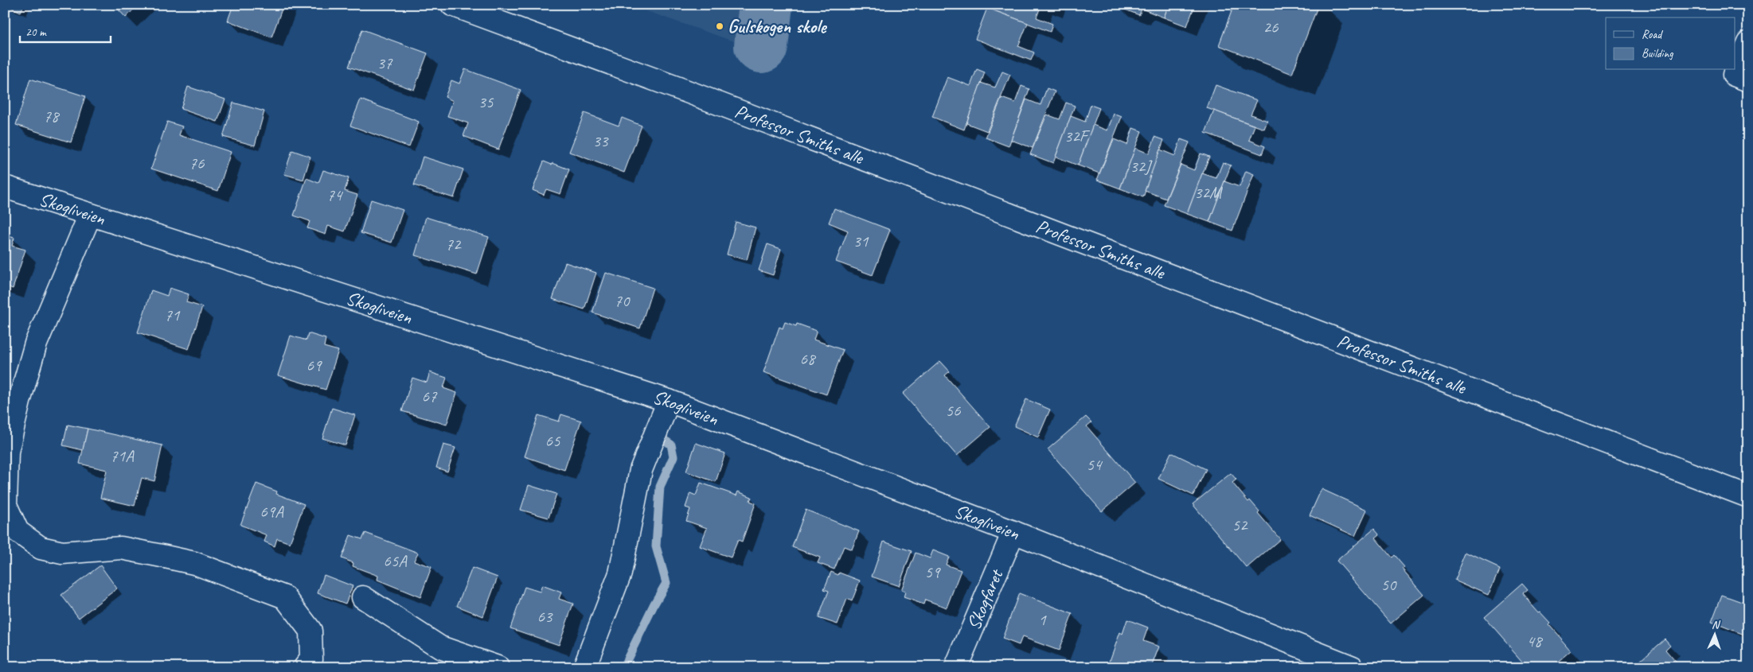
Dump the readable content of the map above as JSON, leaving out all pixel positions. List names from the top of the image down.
{
  "streets": {
    "street": ["Professor Smiths alle", "Skogliveien", "Skogfaret"]
  },
  "crossings": [
    ["Skogliveien", "Skogfaret"]
  ],
  "places": ["Gulskogen skole"],
  "house_numbers": [
    "26",
    "37",
    "35",
    "78",
    "32F",
    "33",
    "76",
    "32J",
    "32M",
    "74",
    "31",
    "72",
    "70",
    "71",
    "68",
    "69",
    "67",
    "56",
    "65",
    "71A",
    "54",
    "69A",
    "52",
    "65A",
    "59",
    "50",
    "63",
    "1",
    "48"
  ],
  "legend": ["Road", "Building"],
  "scale_bar": "20 m",
  "north": "top"
}
